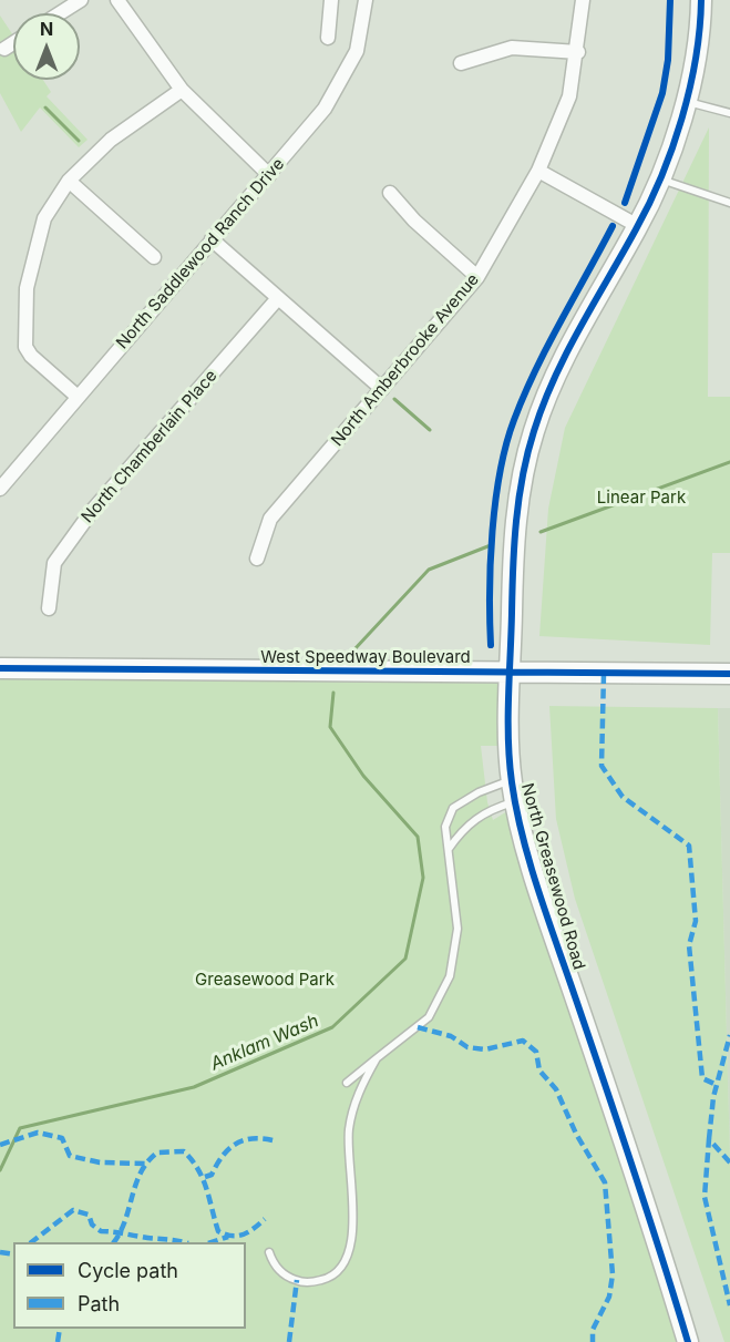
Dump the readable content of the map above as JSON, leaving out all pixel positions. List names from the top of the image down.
{
  "streets": {
    "main road": ["West Speedway Boulevard", "North Greasewood Road"],
    "street": ["North Saddlewood Ranch Drive", "North Amberbrooke Avenue", "North Chamberlain Place"]
  },
  "crossings": [
    ["West Speedway Boulevard", "North Greasewood Road"]
  ],
  "water": ["Anklam Wash"],
  "parks": ["Linear Park", "Greasewood Park"],
  "legend": ["Cycle path", "Path"],
  "north": "top"
}
